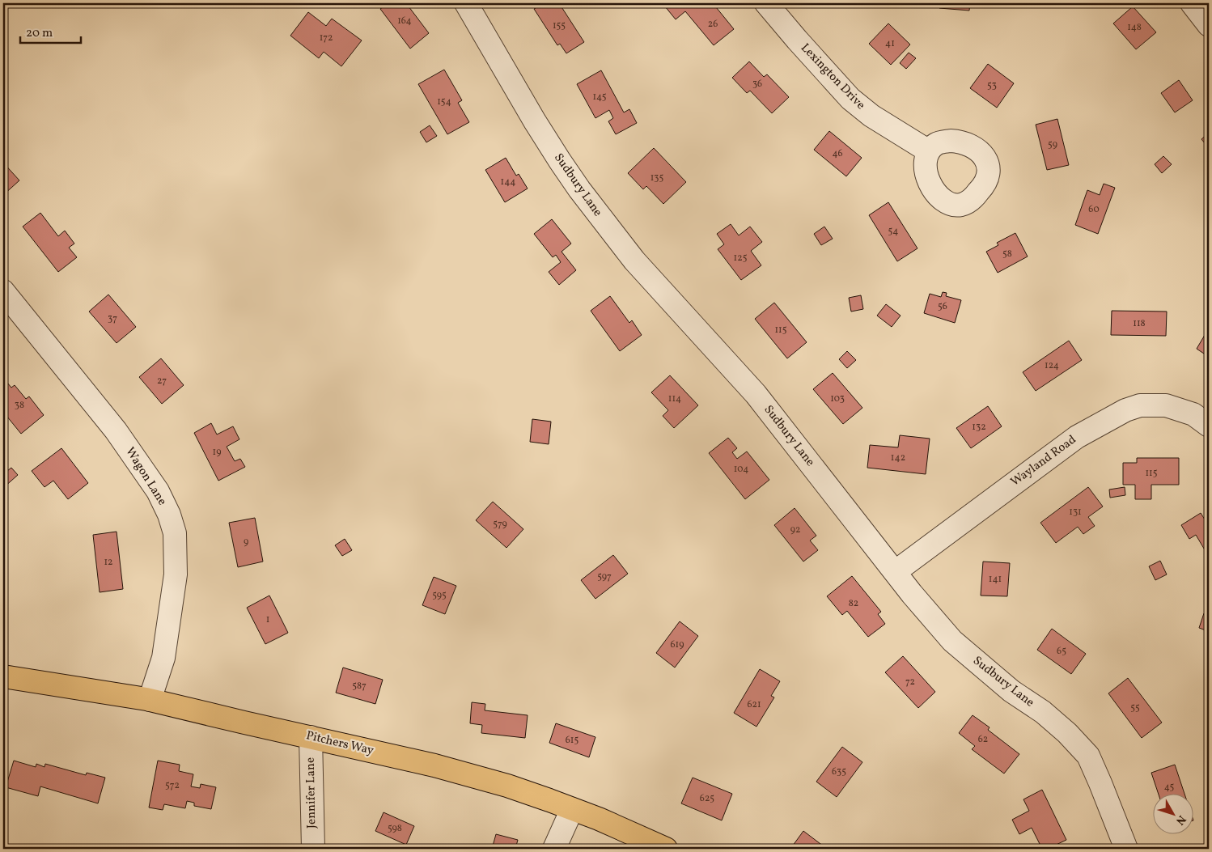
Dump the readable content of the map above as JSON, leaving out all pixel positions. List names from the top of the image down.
{
  "streets": {
    "main road": ["Pitchers Way"],
    "street": [
      "Lexington Drive",
      "Sudbury Lane",
      "Wayland Road",
      "Wagon Lane",
      "Jennifer Lane"
    ]
  },
  "crossings": [
    ["Sudbury Lane", "Wayland Road"],
    ["Wagon Lane", "Pitchers Way"],
    ["Pitchers Way", "Jennifer Lane"]
  ],
  "house_numbers": [
    "164",
    "26",
    "155",
    "148",
    "172",
    "41",
    "36",
    "53",
    "145",
    "154",
    "59",
    "46",
    "135",
    "144",
    "60",
    "54",
    "58",
    "125",
    "56",
    "37",
    "118",
    "115",
    "124",
    "27",
    "114",
    "103",
    "38",
    "132",
    "19",
    "142",
    "104",
    "115",
    "131",
    "579",
    "92",
    "9",
    "12",
    "597",
    "141",
    "595",
    "82",
    "1",
    "619",
    "65",
    "72",
    "587",
    "621",
    "55",
    "62",
    "615",
    "635",
    "572",
    "45",
    "625",
    "598"
  ],
  "scale_bar": "20 m",
  "north": "bottom right"
}
